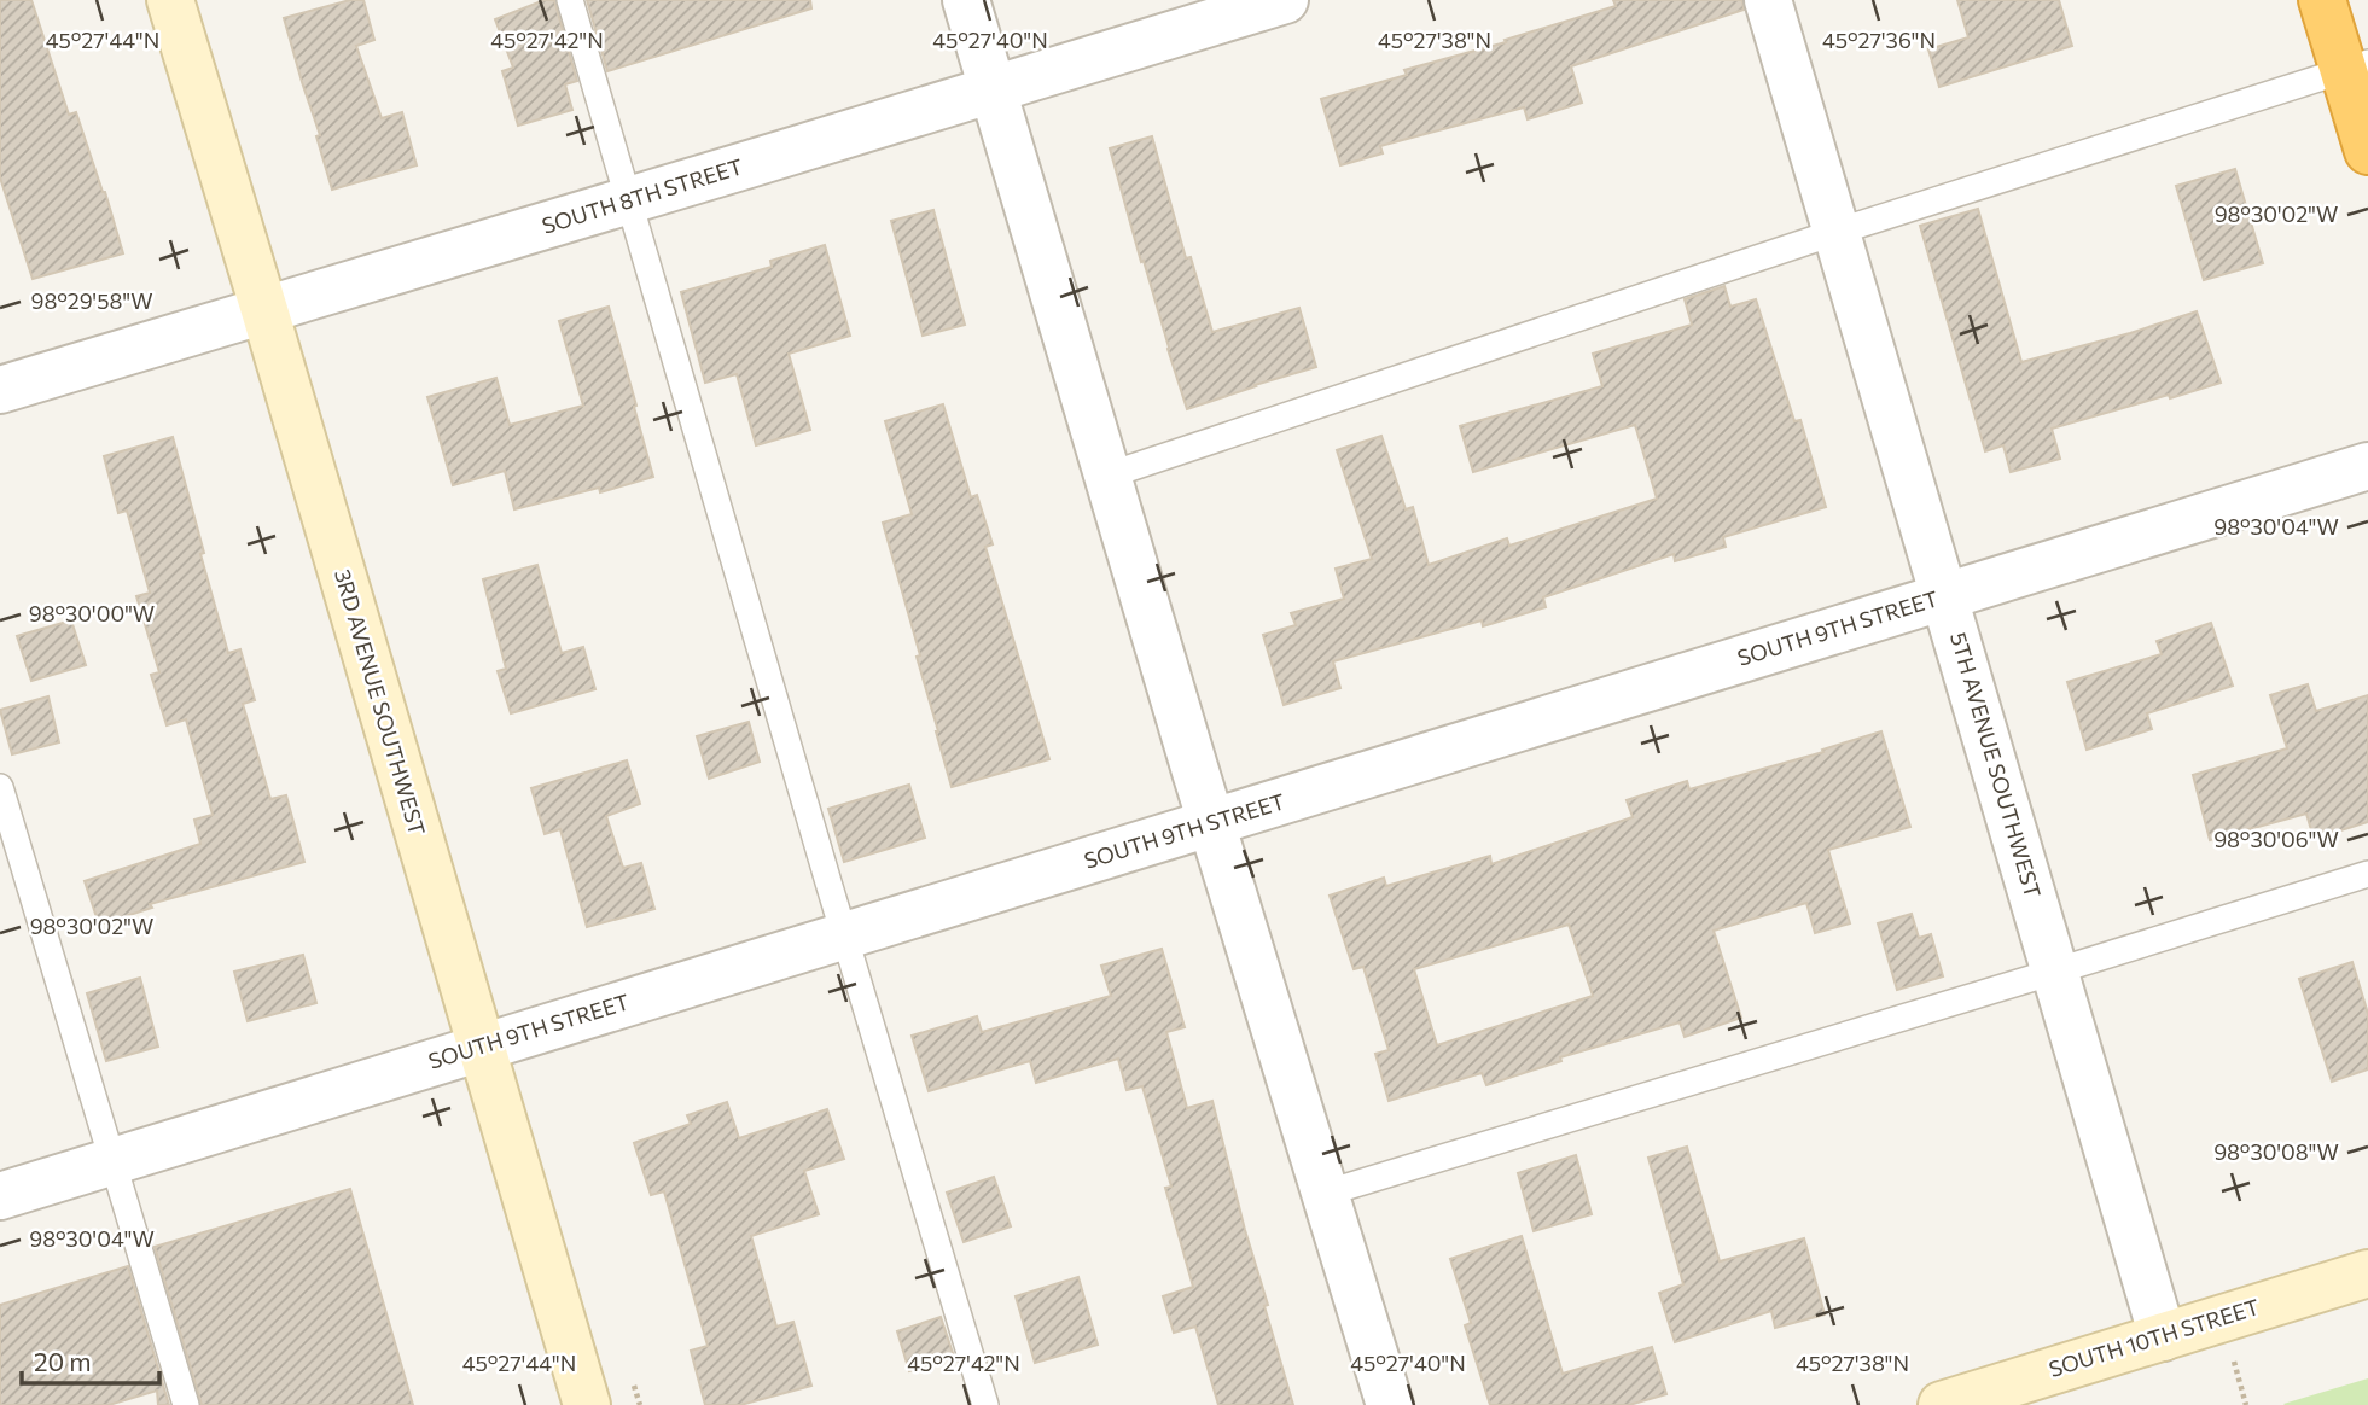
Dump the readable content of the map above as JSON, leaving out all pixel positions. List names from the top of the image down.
{
  "streets": {
    "street": [
      "SOUTH 8TH STREET",
      "SOUTH 9TH STREET",
      "3RD AVENUE SOUTHWEST",
      "5TH AVENUE SOUTHWEST",
      "SOUTH 10TH STREET"
    ]
  },
  "crossings": [
    ["SOUTH 8TH STREET", "3RD AVENUE SOUTHWEST"],
    ["SOUTH 9TH STREET", "3RD AVENUE SOUTHWEST"],
    ["SOUTH 9TH STREET", "5TH AVENUE SOUTHWEST"],
    ["5TH AVENUE SOUTHWEST", "SOUTH 10TH STREET"]
  ],
  "scale_bar": "20 m",
  "coordinates": [
    "45°27'44\"N",
    "45°27'42\"N",
    "45°27'40\"N",
    "45°27'38\"N",
    "45°27'36\"N",
    "98°30'02\"W",
    "98°29'58\"W",
    "98°30'04\"W",
    "98°30'00\"W",
    "98°30'06\"W",
    "98°30'08\"W"
  ]
}
